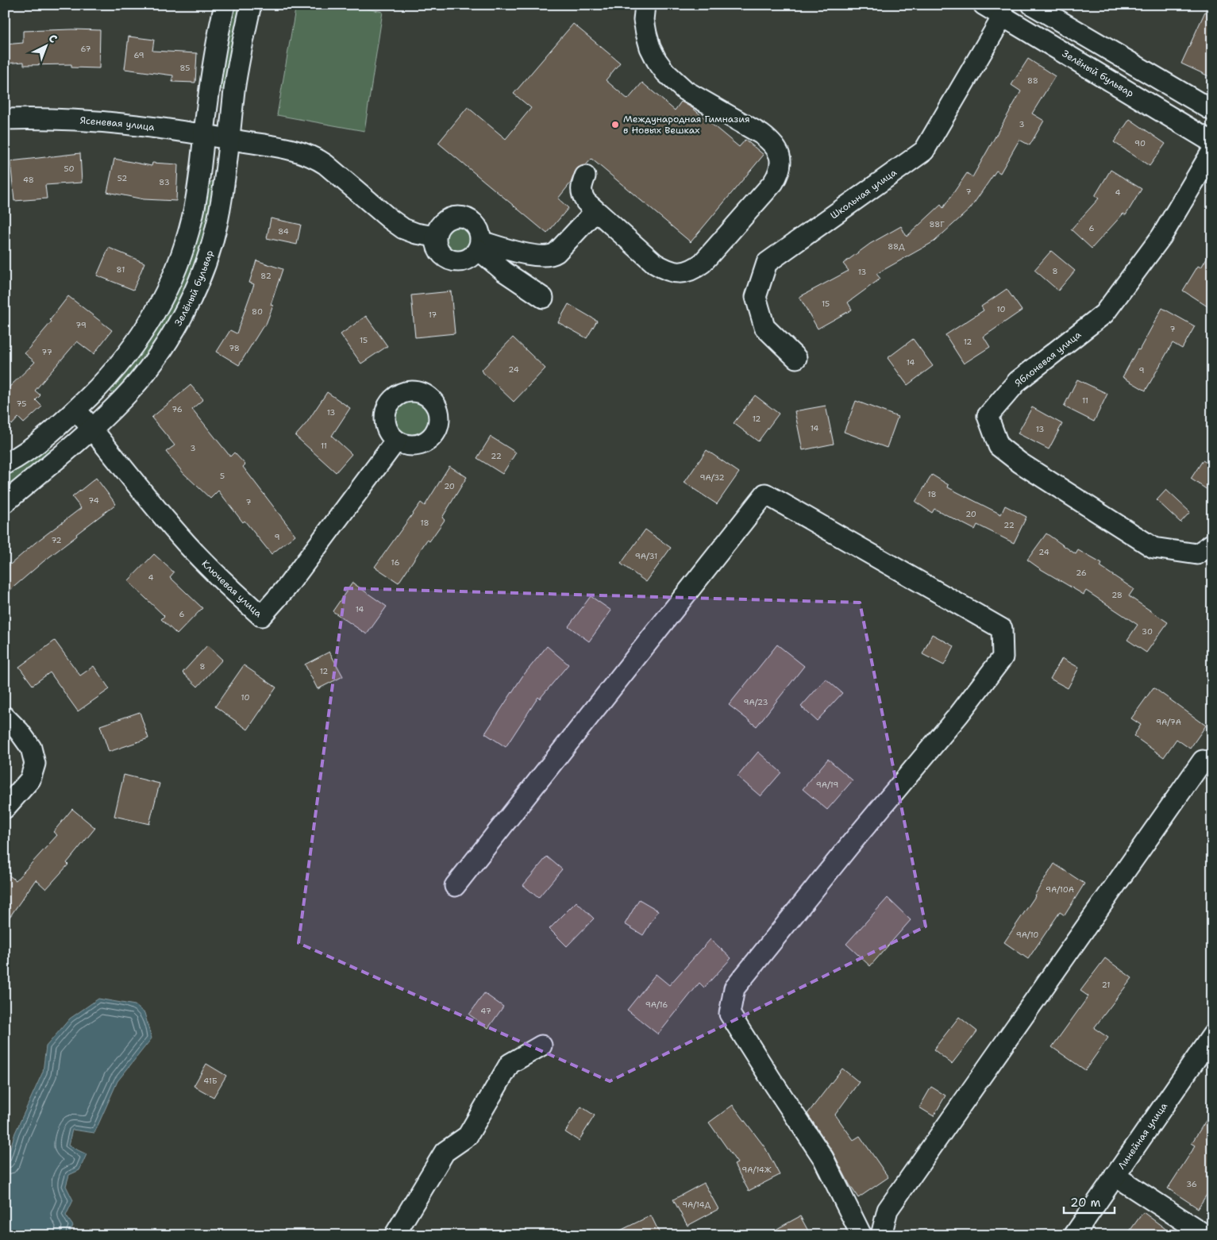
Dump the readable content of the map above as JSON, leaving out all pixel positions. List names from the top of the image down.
{
  "streets": {
    "street": [
      "Зелёный бульвар",
      "Ясеневая улица",
      "Школьная улица",
      "Яблоневая улица",
      "Ключевая улица",
      "Линейная улица"
    ]
  },
  "crossings": [
    ["Зелёный бульвар", "Ясеневая улица"],
    ["Зелёный бульвар", "Школьная улица"],
    ["Зелёный бульвар", "Ключевая улица"]
  ],
  "places": ["Международная Гимназия в Новых Вешках"],
  "house_numbers": [
    "67",
    "69",
    "85",
    "88",
    "3",
    "90",
    "50",
    "52",
    "48",
    "83",
    "7",
    "4",
    "88Г",
    "6",
    "84",
    "88Д",
    "81",
    "8",
    "13",
    "82",
    "15",
    "10",
    "80",
    "17",
    "79",
    "7",
    "15",
    "12",
    "78",
    "77",
    "14",
    "24",
    "9",
    "11",
    "75",
    "76",
    "13",
    "12",
    "14",
    "13",
    "11",
    "3",
    "22",
    "5",
    "9А/32",
    "20",
    "18",
    "74",
    "7",
    "20",
    "18",
    "22",
    "9",
    "72",
    "24",
    "9А/31",
    "16",
    "26",
    "4",
    "28",
    "14",
    "6",
    "30",
    "8",
    "12",
    "10",
    "9А/23",
    "9А/7А",
    "9А/19",
    "9А/10А",
    "9А/10",
    "21",
    "9А/16",
    "47",
    "41Б",
    "9А/14Ж",
    "36",
    "9А/14Д"
  ],
  "scale_bar": "20 m",
  "north": "top right"
}
